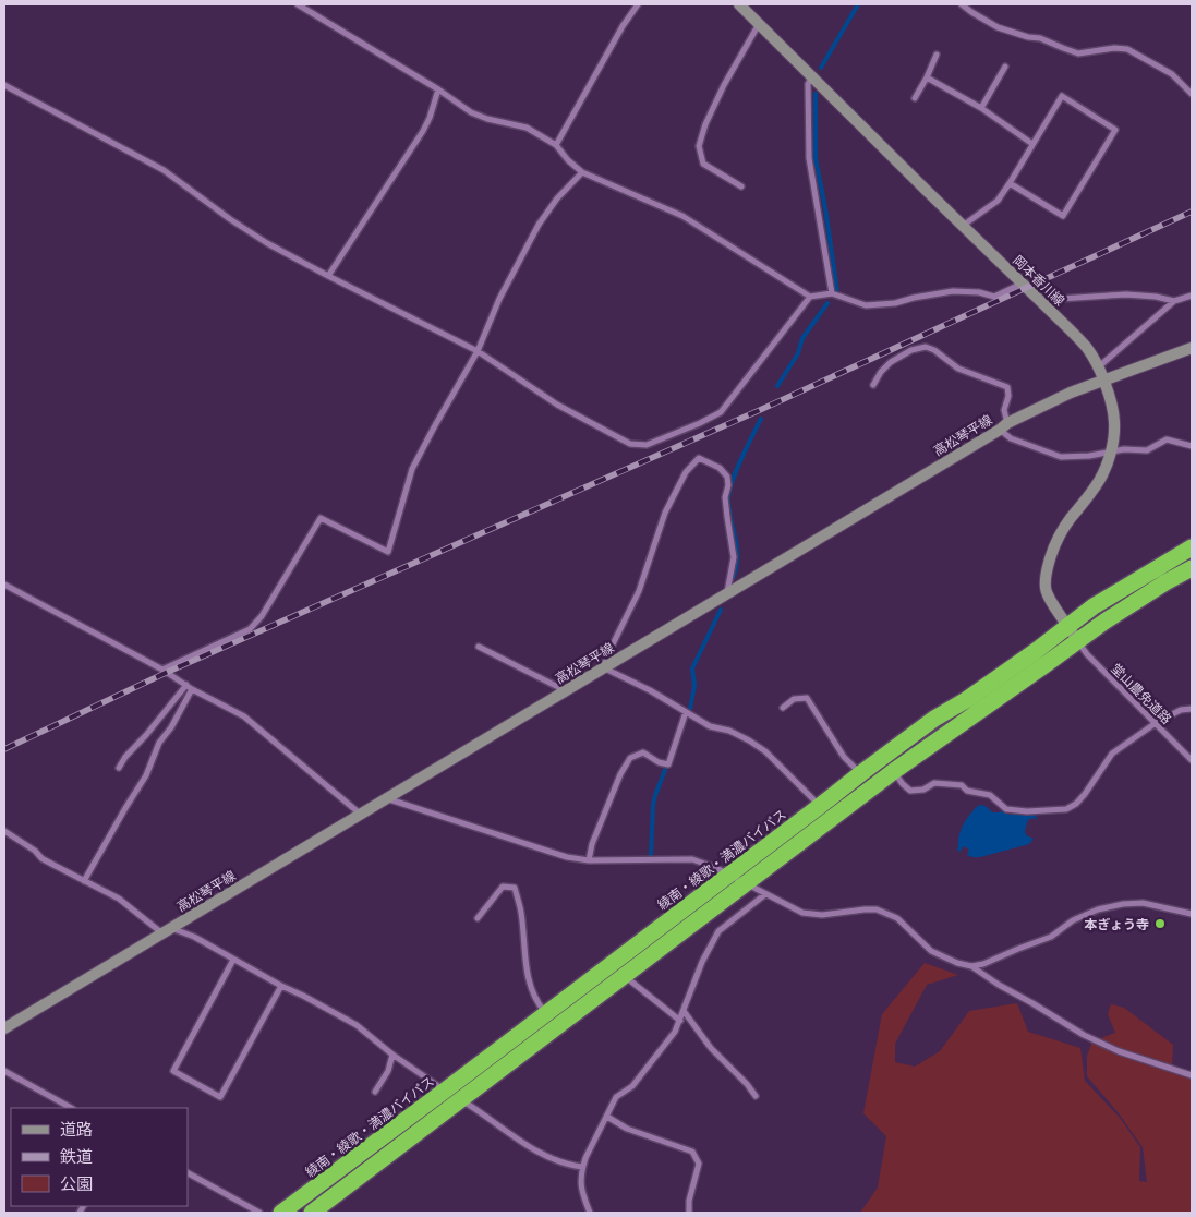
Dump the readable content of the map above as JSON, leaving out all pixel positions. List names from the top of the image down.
{
  "streets": {
    "highway": ["綾南・綾歌・満濃バイパス"],
    "main road": ["岡本香川線", "高松琴平線"],
    "street": ["堂山農免道路"]
  },
  "crossings": [
    ["岡本香川線", "高松琴平線"],
    ["岡本香川線", "堂山農免道路"],
    ["岡本香川線", "綾南・綾歌・満濃バイパス"]
  ],
  "places": ["本ぎょう寺"],
  "legend": ["道路", "鉄道", "公園"]
}
